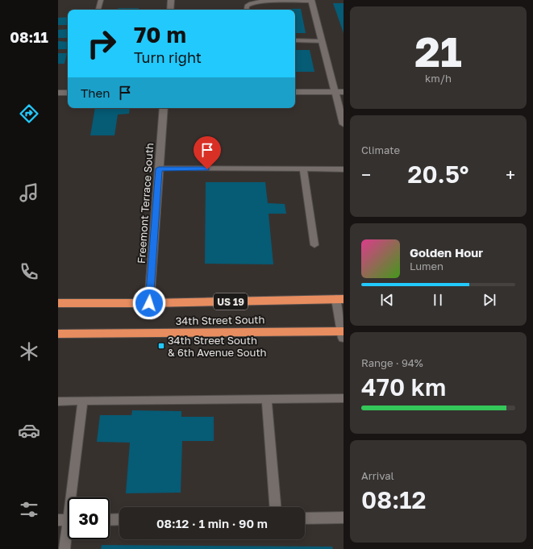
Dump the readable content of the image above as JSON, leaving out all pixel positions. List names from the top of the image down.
{
  "streets": {
    "highway": ["US 19", "34th Street South"],
    "street": ["Freemont Terrace South"]
  },
  "crossings": [
    ["Freemont Terrace South", "34th Street South"]
  ],
  "places": {
    "transit": ["34th Street South & 6th Avenue South"]
  },
  "page": {
    "tabs": "08:11",
    "tile": [
      ["21", "km/h"],
      "Climate",
      ["Range · 94%", "470 km"],
      ["Arrival", "08:12"]
    ],
    "turn": ["70 m", "Turn right"],
    "then": "Then",
    "heat": ["−", "20.5°", "+"],
    "song": ["Golden Hour", "Lumen"],
    "limit": "30",
    "trip": "08:12 · 1 min · 90 m"
  }
}
